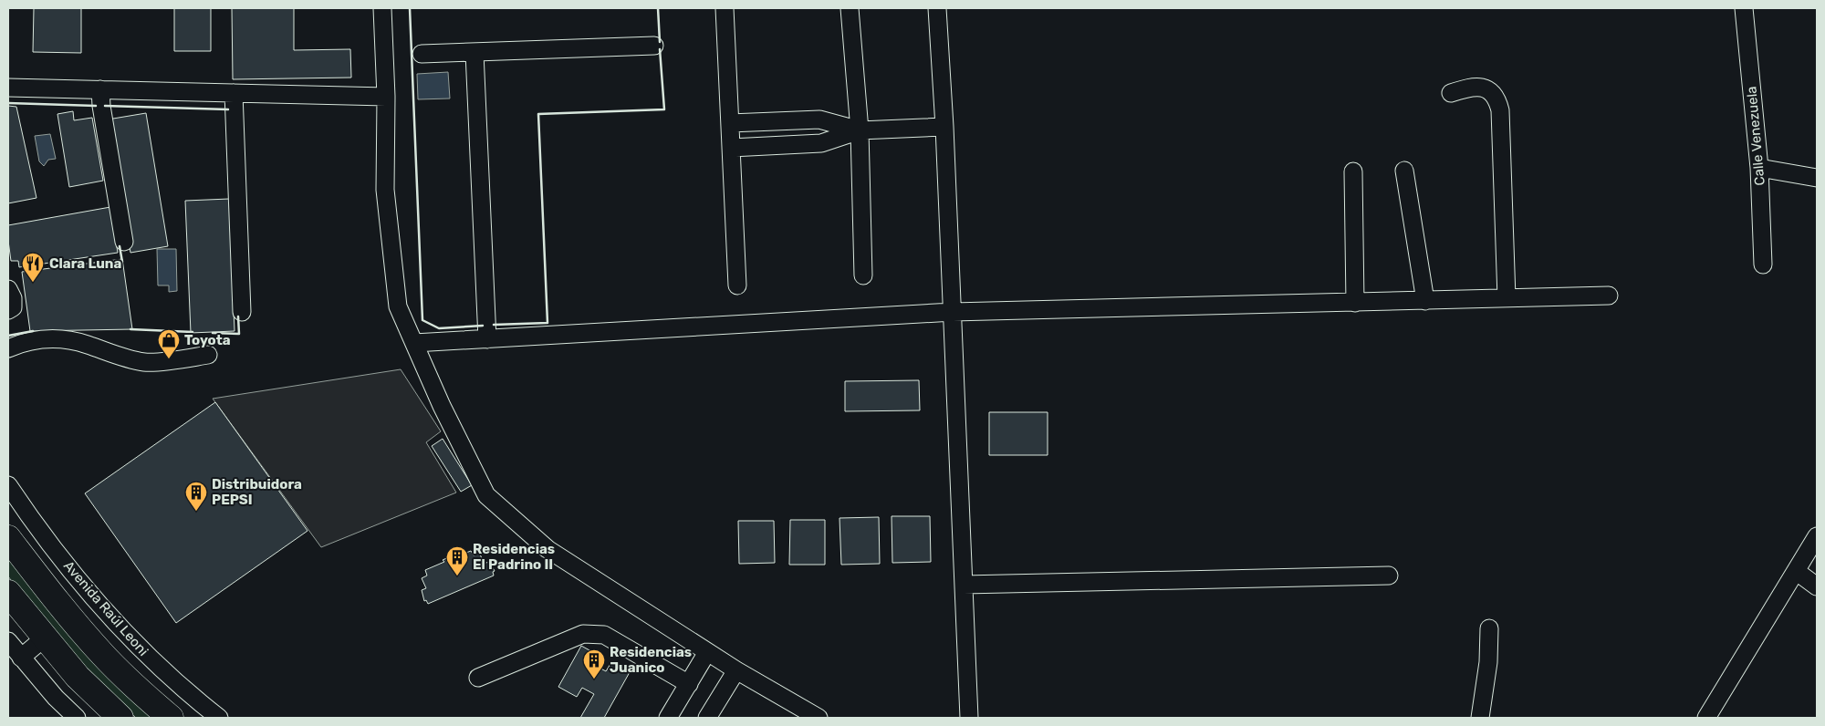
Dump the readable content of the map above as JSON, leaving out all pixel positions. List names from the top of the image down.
{
  "streets": {
    "street": ["Calle Venezuela", "Avenida Raúl Leoni"]
  },
  "places": {
    "restaurant": ["Clara Luna"],
    "shop": ["Toyota"],
    "building": ["Distribuidora PEPSI", "Residencias El Padrino II", "Residencias Juanico"]
  }
}
